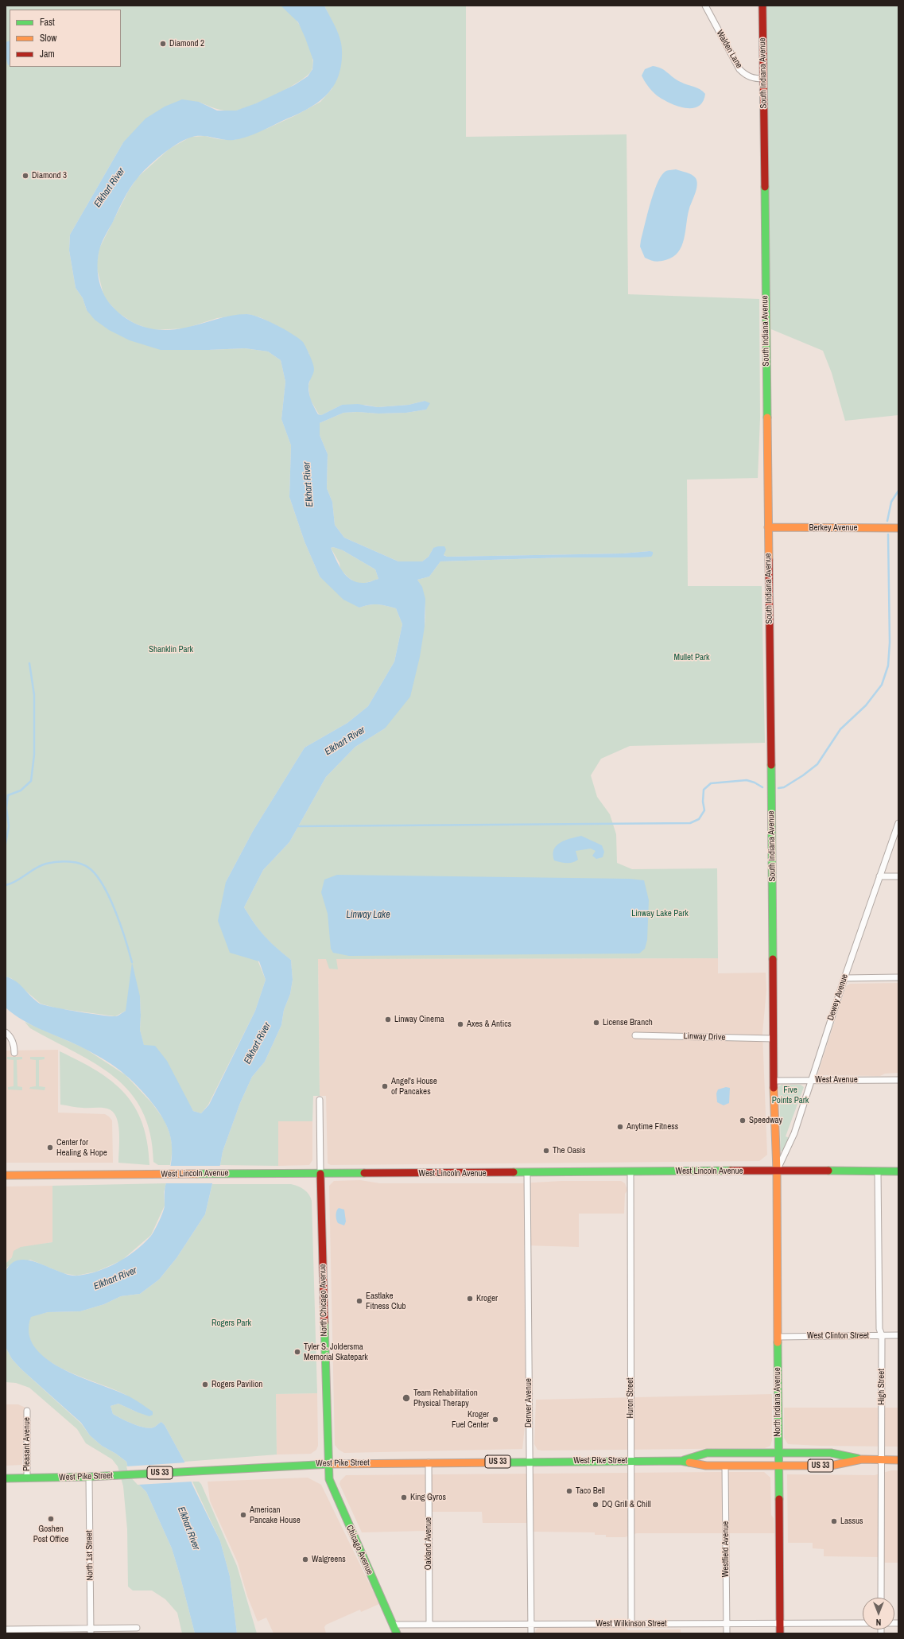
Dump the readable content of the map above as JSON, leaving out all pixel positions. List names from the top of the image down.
{
  "streets": {
    "main road": [
      "South Indiana Avenue",
      "Berkey Avenue",
      "West Lincoln Avenue",
      "North Chicago Avenue",
      "North Indiana Avenue",
      "West Pike Street",
      "US 33",
      "Chicago Avenue"
    ],
    "street": [
      "Walden Lane",
      "Dewey Avenue",
      "Linway Drive",
      "West Avenue",
      "West Clinton Street",
      "High Street",
      "Huron Street",
      "Denver Avenue",
      "Pleasant Avenue",
      "Oakland Avenue",
      "Westfield Avenue",
      "North 1st Street",
      "West Wilkinson Street"
    ]
  },
  "crossings": [
    ["Walden Lane", "South Indiana Avenue"],
    ["South Indiana Avenue", "Berkey Avenue"],
    ["South Indiana Avenue", "Dewey Avenue"],
    ["South Indiana Avenue", "Linway Drive"],
    ["South Indiana Avenue", "West Avenue"],
    ["South Indiana Avenue", "West Lincoln Avenue"],
    ["South Indiana Avenue", "North Indiana Avenue"],
    ["Dewey Avenue", "West Avenue"],
    ["Dewey Avenue", "West Lincoln Avenue"],
    ["Dewey Avenue", "North Indiana Avenue"],
    ["West Lincoln Avenue", "North Chicago Avenue"],
    ["West Lincoln Avenue", "High Street"],
    ["West Lincoln Avenue", "Huron Street"],
    ["West Lincoln Avenue", "North Indiana Avenue"],
    ["West Lincoln Avenue", "Denver Avenue"],
    ["North Chicago Avenue", "West Pike Street"],
    ["North Chicago Avenue", "Chicago Avenue"],
    ["West Clinton Street", "High Street"],
    ["West Clinton Street", "North Indiana Avenue"],
    ["High Street", "West Pike Street"],
    ["Huron Street", "West Pike Street"],
    ["Huron Street", "West Wilkinson Street"],
    ["North Indiana Avenue", "West Pike Street"],
    ["North Indiana Avenue", "West Wilkinson Street"],
    ["Denver Avenue", "West Pike Street"],
    ["Denver Avenue", "West Wilkinson Street"],
    ["Pleasant Avenue", "West Pike Street"],
    ["West Pike Street", "Oakland Avenue"],
    ["West Pike Street", "Westfield Avenue"],
    ["West Pike Street", "Chicago Avenue"],
    ["West Pike Street", "North 1st Street"],
    ["Oakland Avenue", "West Wilkinson Street"],
    ["Westfield Avenue", "West Wilkinson Street"],
    ["Chicago Avenue", "West Wilkinson Street"]
  ],
  "water": ["Elkhart River", "Linway Lake"],
  "parks": [
    "Shanklin Park",
    "Mullet Park",
    "Linway Lake Park",
    "Five Points Park",
    "Rogers Park"
  ],
  "places": [
    "Diamond 2",
    "Diamond 3",
    "Linway Cinema",
    "License Branch",
    "Axes & Antics",
    "Angel's House of Pancakes",
    "Speedway",
    "Anytime Fitness",
    "Center for Healing & Hope",
    "The Oasis",
    "Kroger",
    "Eastlake Fitness Club",
    "Tyler S. Joldersma Memorial Skatepark",
    "Rogers Pavilion",
    "Team Rehabilitation Physical Therapy",
    "Kroger Fuel Center",
    "Taco Bell",
    "King Gyros",
    "DQ Grill & Chill",
    "American Pancake House",
    "Goshen Post Office",
    "Lassus",
    "Walgreens"
  ],
  "legend": ["Fast", "Slow", "Jam"],
  "north": "bottom"
}
